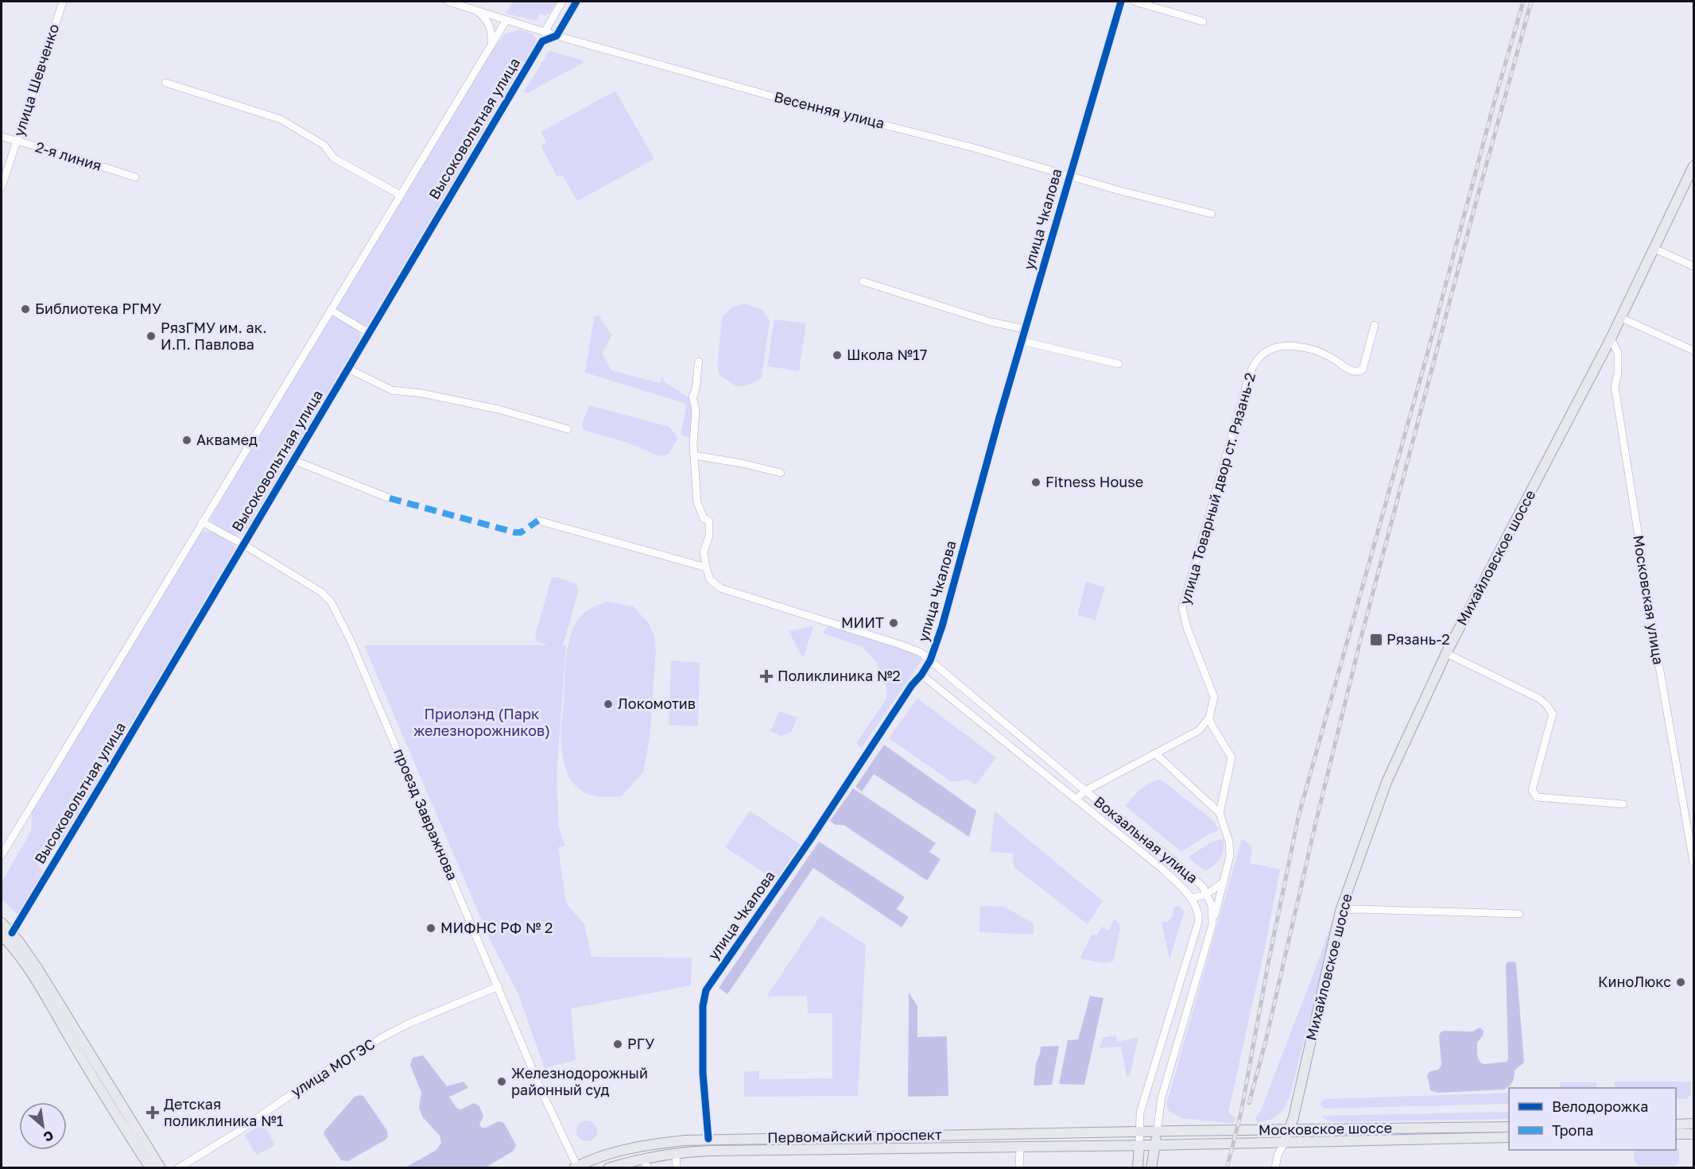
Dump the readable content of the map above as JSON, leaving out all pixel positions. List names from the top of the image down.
{
  "streets": {
    "main road": [
      "Михайловское шоссе",
      "Вокзальная улица",
      "Московское шоссе",
      "Первомайский проспект"
    ],
    "street": [
      "улица Шевченко",
      "Весенняя улица",
      "Высоковольтная улица",
      "2-я линия",
      "улица Чкалова",
      "улица Товарный двор ст. Рязань-2",
      "Московская улица",
      "проезд Завражнова",
      "улица МОГЭС"
    ]
  },
  "crossings": [
    ["улица Шевченко", "2-я линия"],
    ["Весенняя улица", "Высоковольтная улица"],
    ["Весенняя улица", "улица Чкалова"],
    ["Высоковольтная улица", "проезд Завражнова"],
    ["улица Чкалова", "Вокзальная улица"],
    ["улица Чкалова", "Первомайский проспект"],
    ["Михайловское шоссе", "Московская улица"],
    ["Михайловское шоссе", "Московское шоссе"],
    ["проезд Завражнова", "улица МОГЭС"],
    ["проезд Завражнова", "Первомайский проспект"],
    ["Вокзальная улица", "Московское шоссе"],
    ["Вокзальная улица", "Первомайский проспект"],
    ["Московское шоссе", "Первомайский проспект"]
  ],
  "parks": ["Приолэнд (Парк железнорожников)"],
  "places": {
    "other": [
      "Библиотека РГМУ",
      "РязГМУ им. ак. И.П. Павлова",
      "Школа №17",
      "Аквамед",
      "Fitness House",
      "МИИТ",
      "Локомотив",
      "МИФНС РФ № 2",
      "КиноЛюкс",
      "РГУ",
      "Железнодорожный районный суд"
    ],
    "transit": ["Рязань-2"],
    "health": ["Поликлиника №2", "Детская поликлиника №1"]
  },
  "legend": ["Велодорожка", "Тропа"],
  "north": "bottom right"
}
